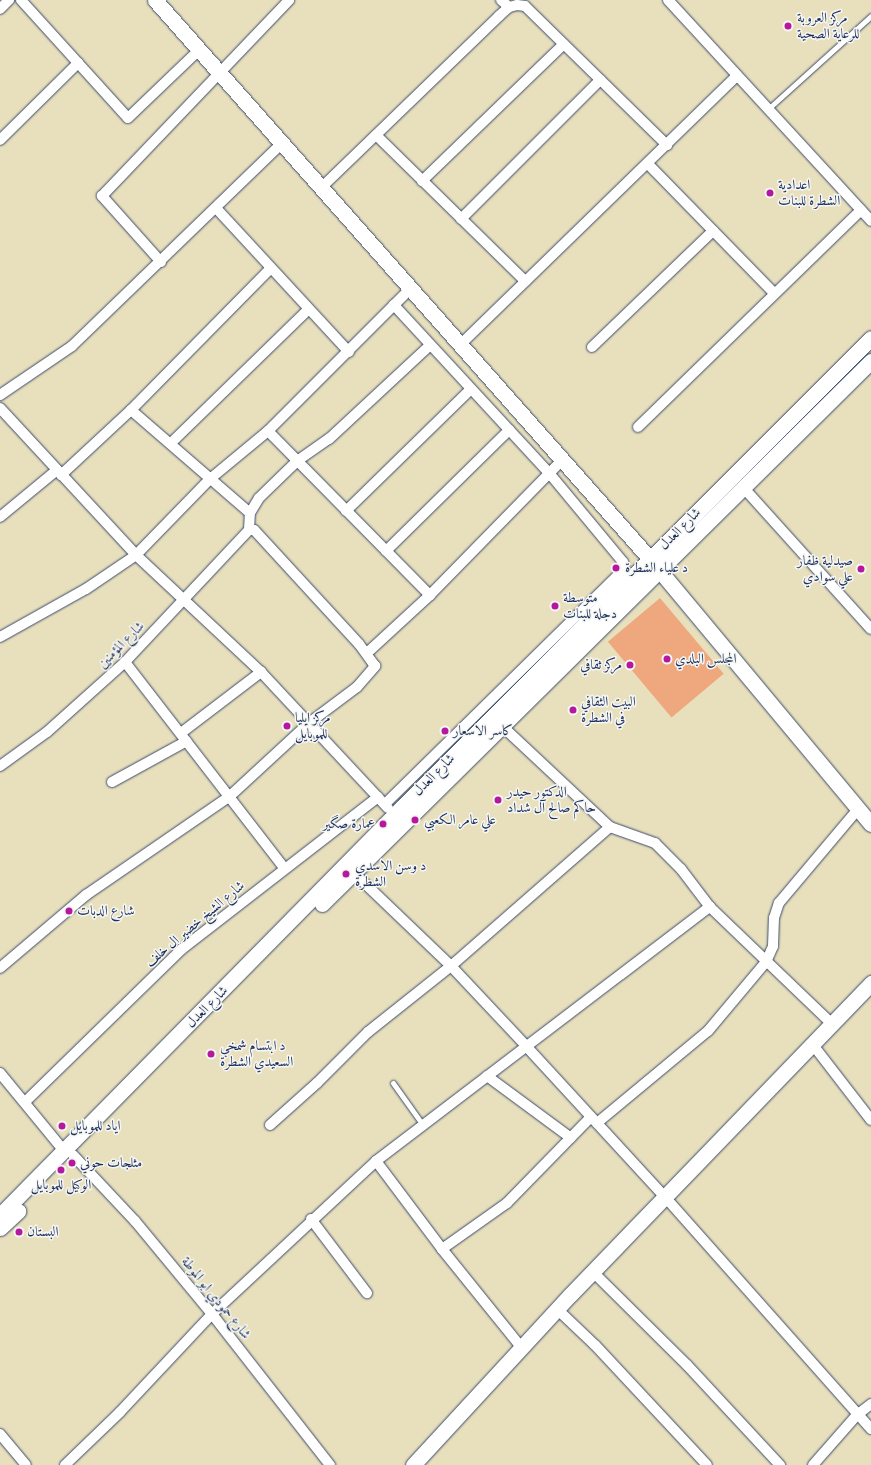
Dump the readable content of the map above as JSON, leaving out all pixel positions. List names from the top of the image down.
{
  "streets": {
    "street": [
      "شارع العدل",
      "شارع المؤمنين",
      "شارع الشيخ خضير ال خلف",
      "شارع حمودي ابو الموطة"
    ]
  },
  "crossings": [
    ["شارع العدل", "شارع الشيخ خضير ال خلف"],
    ["شارع العدل", "شارع حمودي ابو الموطة"],
    ["شارع الشيخ خضير ال خلف", "شارع حمودي ابو الموطة"]
  ],
  "places": [
    "مركز العروبة للرعاية الصحية",
    "اعدادية الشطرة للبنات",
    "د علياء الشطرة",
    "صيدلية ظفار علي سوادي",
    "متوسطة دجلة للبنات",
    "المجلس البلدي",
    "مركز ثقافي",
    "البيت الثقافي في الشطرة",
    "مركز ايليا للموبايل",
    "كاسر الاسعار",
    "الدكتور حيدر حاكم صالح آل شداد",
    "علي عامر الكعبي",
    "عمارة صگير",
    "د وسن الاسدي الشطرة",
    "شارع الدبات",
    "د ابتسام شمخي السعيدي الشطرة",
    "اياد للموبايل",
    "مثلجات حوني",
    "الوكيل للموبايل",
    "البستان"
  ]
}
